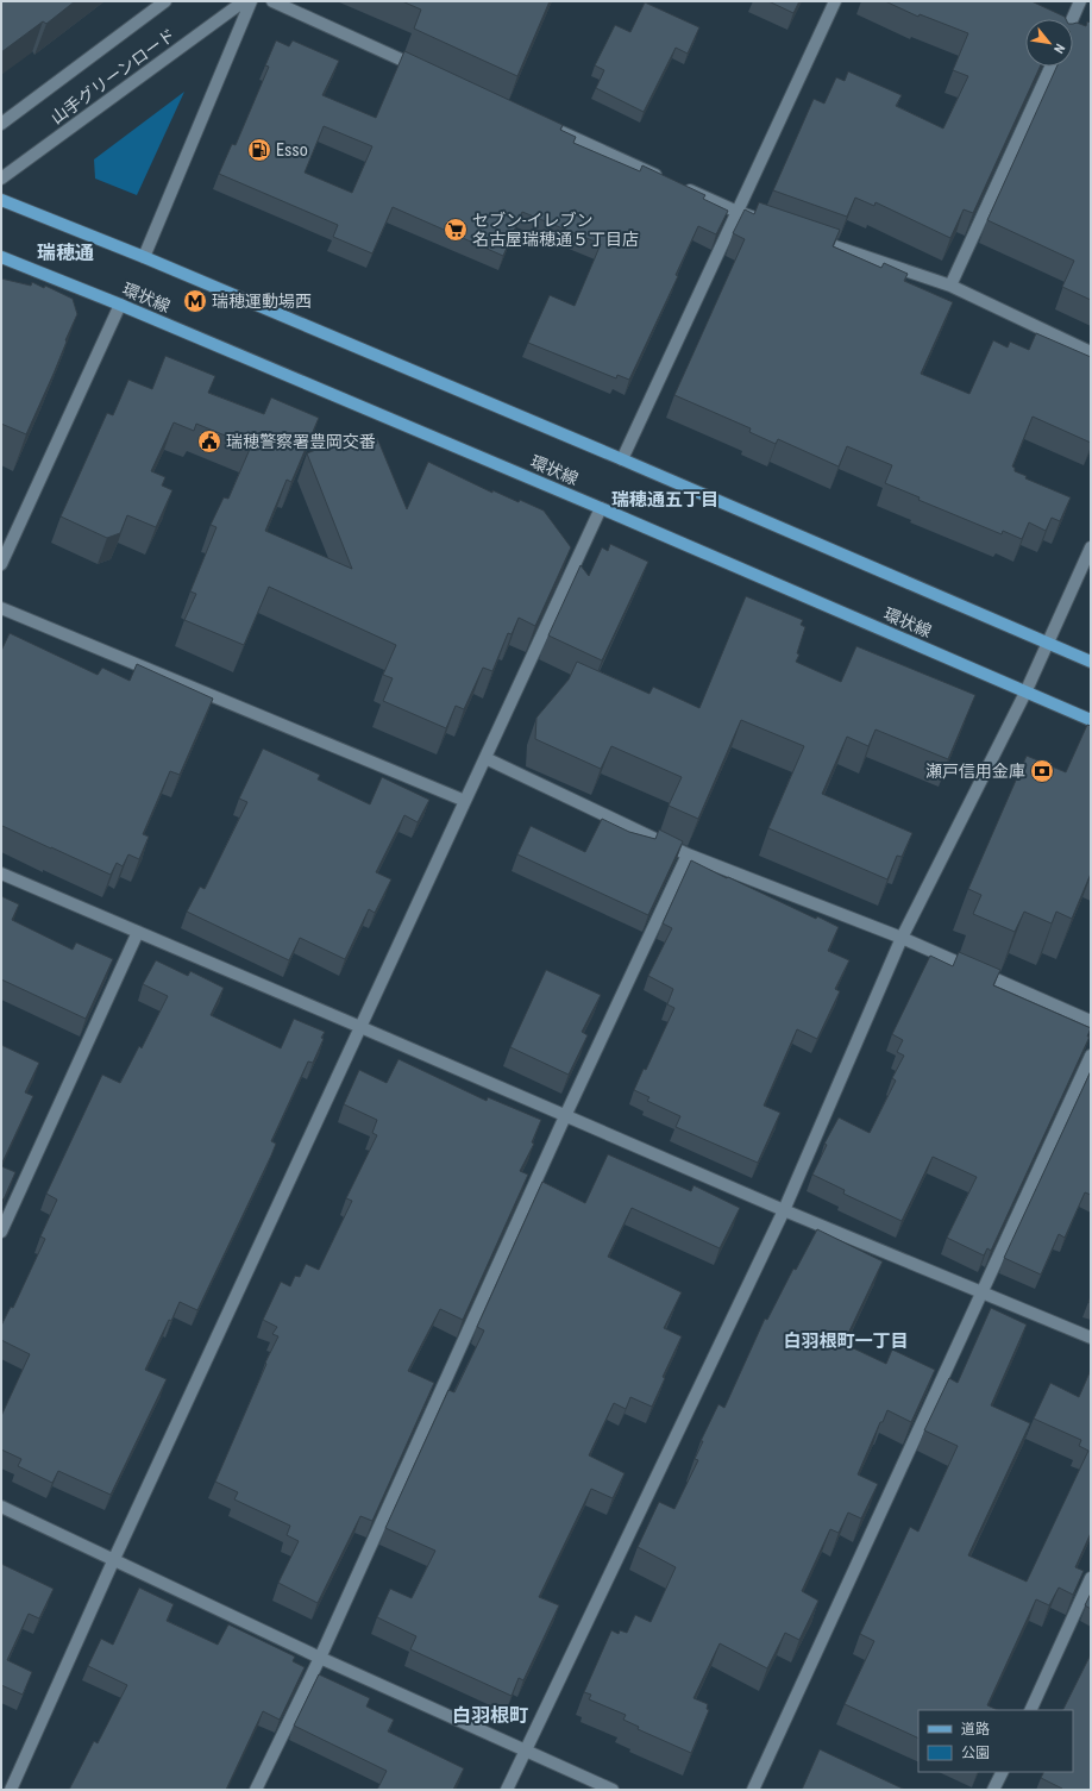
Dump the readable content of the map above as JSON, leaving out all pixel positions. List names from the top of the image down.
{
  "streets": {
    "main road": ["環状線"],
    "street": ["山手グリーンロード"]
  },
  "districts": [
    "瑞穂通",
    "瑞穂通五丁目",
    "白羽根町一丁目",
    "白羽根町"
  ],
  "places": {
    "fuel station": ["Esso"],
    "supermarket": ["セブン-イレブン 名古屋瑞穂通５丁目店"],
    "metro station": ["瑞穂運動場西"],
    "public building": ["瑞穂警察署豊岡交番"],
    "bank": ["瀬戸信用金庫"]
  },
  "legend": ["道路", "公園"],
  "north": "bottom right"
}
